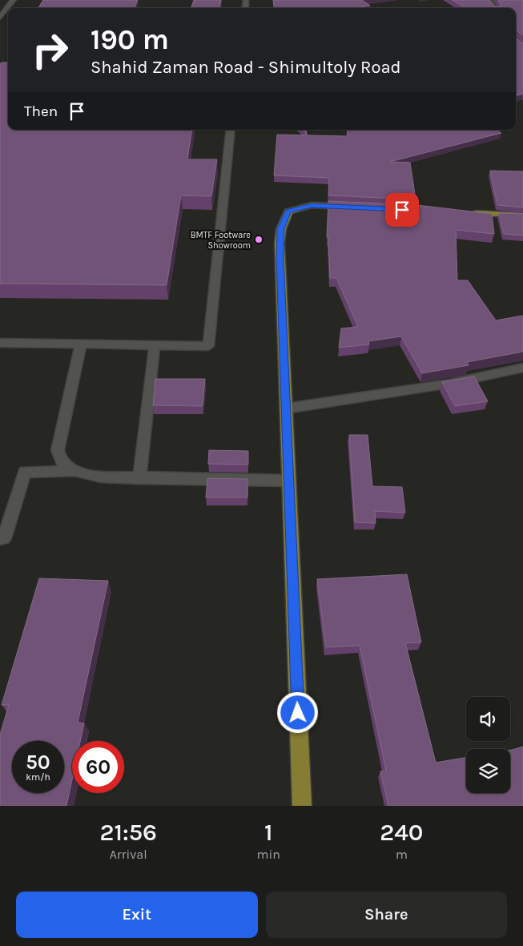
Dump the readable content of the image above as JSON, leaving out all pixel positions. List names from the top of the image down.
{
  "places": ["BMTF Footware Showroom"],
  "page": {
    "turn": ["190 m", "Shahid Zaman Road - Shimultoly Road"],
    "then": "Then",
    "speed": "50 km/h",
    "limit": "60",
    "eta": [
      "21:56",
      "Arrival",
      "1",
      "min",
      "240",
      "m"
    ],
    "buttons": ["Exit", "Share"]
  }
}
